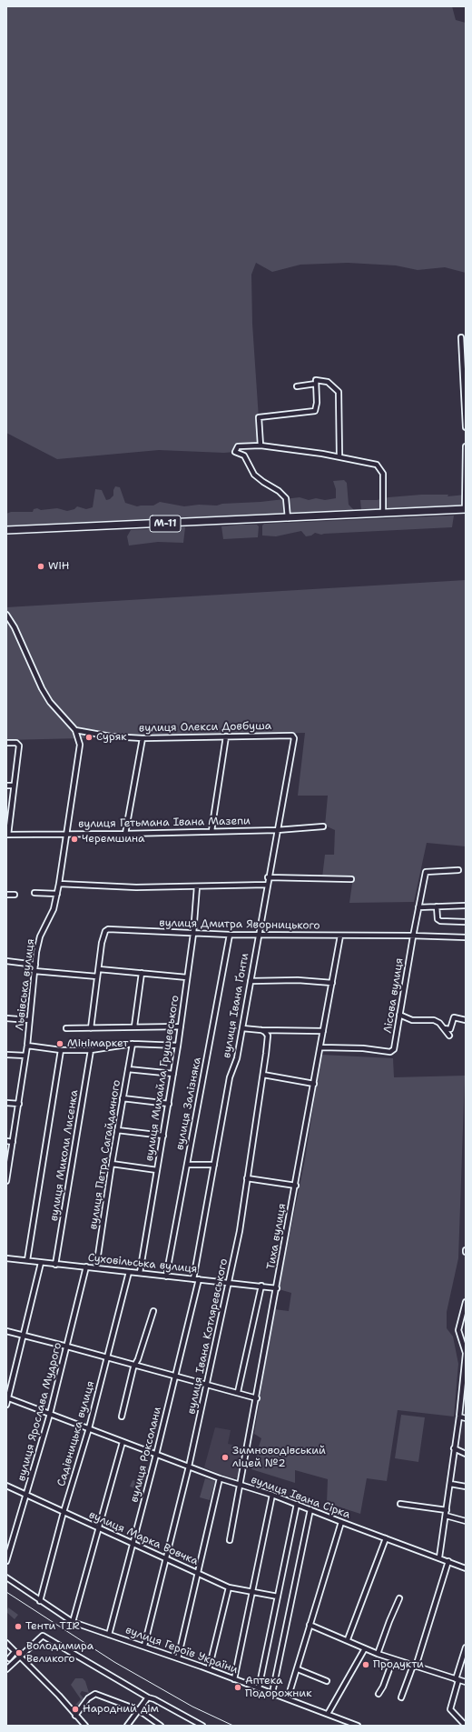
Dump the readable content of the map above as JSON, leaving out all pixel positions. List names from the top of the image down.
{
  "streets": {
    "highway": ["М-11"],
    "street": [
      "вулиця Олекси Довбуша",
      "вулиця Гетьмана Івана Мазепи",
      "вулиця Дмитра Яворницького",
      "Львівська вулиця",
      "Лісова вулиця",
      "вулиця Івана Ґонти",
      "вулиця Михайла Грушевського",
      "вулиця Залізняка",
      "вулиця Петра Сагайдачного",
      "вулиця Миколи Лисенка",
      "Тиха вулиця",
      "Суховільська вулиця",
      "вулиця Івана Котляревського",
      "вулиця Ярослава Мудрого",
      "Садівницька вулиця",
      "вулиця Роксолани",
      "вулиця Івана Сірка",
      "вулиця Марка Вовчка",
      "вулиця Героїв України"
    ]
  },
  "crossings": [
    ["вулиця Олекси Довбуша", "Львівська вулиця"],
    ["вулиця Олекси Довбуша", "вулиця Івана Ґонти"],
    ["вулиця Гетьмана Івана Мазепи", "Львівська вулиця"],
    ["вулиця Гетьмана Івана Мазепи", "вулиця Івана Ґонти"],
    ["вулиця Дмитра Яворницького", "Лісова вулиця"],
    ["вулиця Дмитра Яворницького", "вулиця Івана Ґонти"],
    ["вулиця Дмитра Яворницького", "вулиця Михайла Грушевського"],
    ["вулиця Дмитра Яворницького", "вулиця Залізняка"],
    ["вулиця Дмитра Яворницького", "Тиха вулиця"],
    ["Лісова вулиця", "Тиха вулиця"],
    ["вулиця Івана Ґонти", "Суховільська вулиця"],
    ["вулиця Михайла Грушевського", "Суховільська вулиця"],
    ["вулиця Залізняка", "Суховільська вулиця"],
    ["вулиця Петра Сагайдачного", "Суховільська вулиця"],
    ["вулиця Миколи Лисенка", "Суховільська вулиця"],
    ["Тиха вулиця", "Суховільська вулиця"],
    ["Тиха вулиця", "вулиця Івана Сірка"],
    ["Суховільська вулиця", "вулиця Івана Котляревського"],
    ["Суховільська вулиця", "вулиця Ярослава Мудрого"],
    ["Суховільська вулиця", "Садівницька вулиця"],
    ["Суховільська вулиця", "вулиця Роксолани"],
    ["вулиця Івана Котляревського", "вулиця Івана Сірка"],
    ["вулиця Івана Котляревського", "вулиця Марка Вовчка"],
    ["вулиця Івана Котляревського", "вулиця Героїв України"],
    ["вулиця Ярослава Мудрого", "вулиця Івана Сірка"],
    ["вулиця Ярослава Мудрого", "вулиця Марка Вовчка"],
    ["Садівницька вулиця", "вулиця Івана Сірка"],
    ["Садівницька вулиця", "вулиця Марка Вовчка"],
    ["Садівницька вулиця", "вулиця Героїв України"],
    ["вулиця Роксолани", "вулиця Івана Сірка"],
    ["вулиця Роксолани", "вулиця Марка Вовчка"],
    ["вулиця Роксолани", "вулиця Героїв України"]
  ],
  "places": [
    "WiH",
    "Суряк",
    "Черемшина",
    "Мінімаркет",
    "Зимноводівський ліцей №2",
    "Тенти TIR",
    "Володимира Великого",
    "Продукти",
    "Аптека Подорожник",
    "Народний дім"
  ]
}
